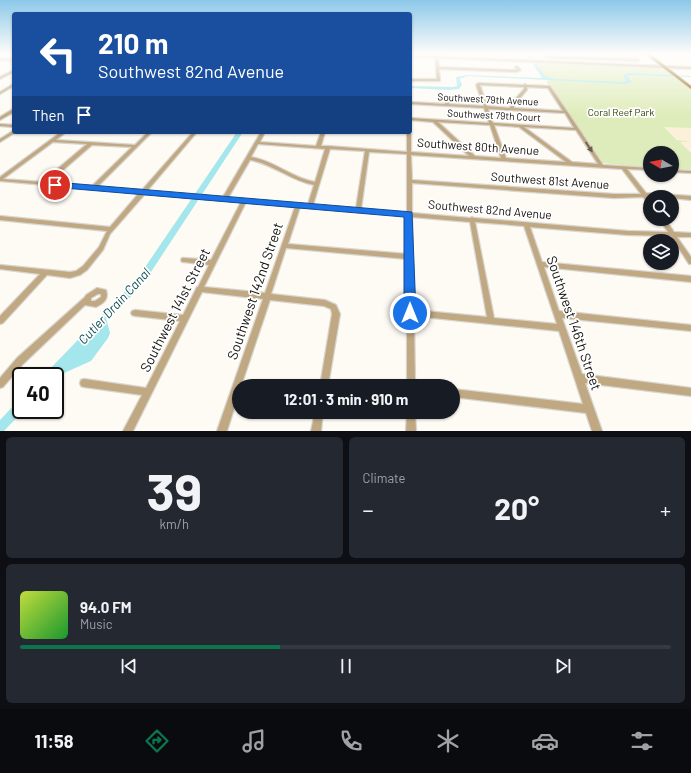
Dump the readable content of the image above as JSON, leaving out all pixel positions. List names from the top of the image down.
{
  "streets": {
    "street": [
      "Southwest 79th Avenue",
      "Southwest 79th Court",
      "Southwest 80th Avenue",
      "Southwest 81st Avenue",
      "Southwest 82nd Avenue",
      "Southwest 142nd Street",
      "Southwest 141st Street",
      "Southwest 146th Street"
    ]
  },
  "crossings": [
    ["Southwest 82nd Avenue", "Southwest 142nd Street"],
    ["Southwest 82nd Avenue", "Southwest 141st Street"],
    ["Southwest 82nd Avenue", "Southwest 146th Street"]
  ],
  "water": ["Cutler Drain Canal"],
  "parks": ["Coral Reef Park"],
  "north": "left",
  "page": {
    "turn": ["210 m", "Southwest 82nd Avenue"],
    "then": "Then",
    "limit": "40",
    "trip": "12:01 · 3 min · 910 m",
    "tile": [
      ["39", "km/h"],
      "Climate"
    ],
    "heat": ["−", "20°", "+"],
    "song": ["94.0 FM", "Music"],
    "tabs": "11:58"
  }
}
